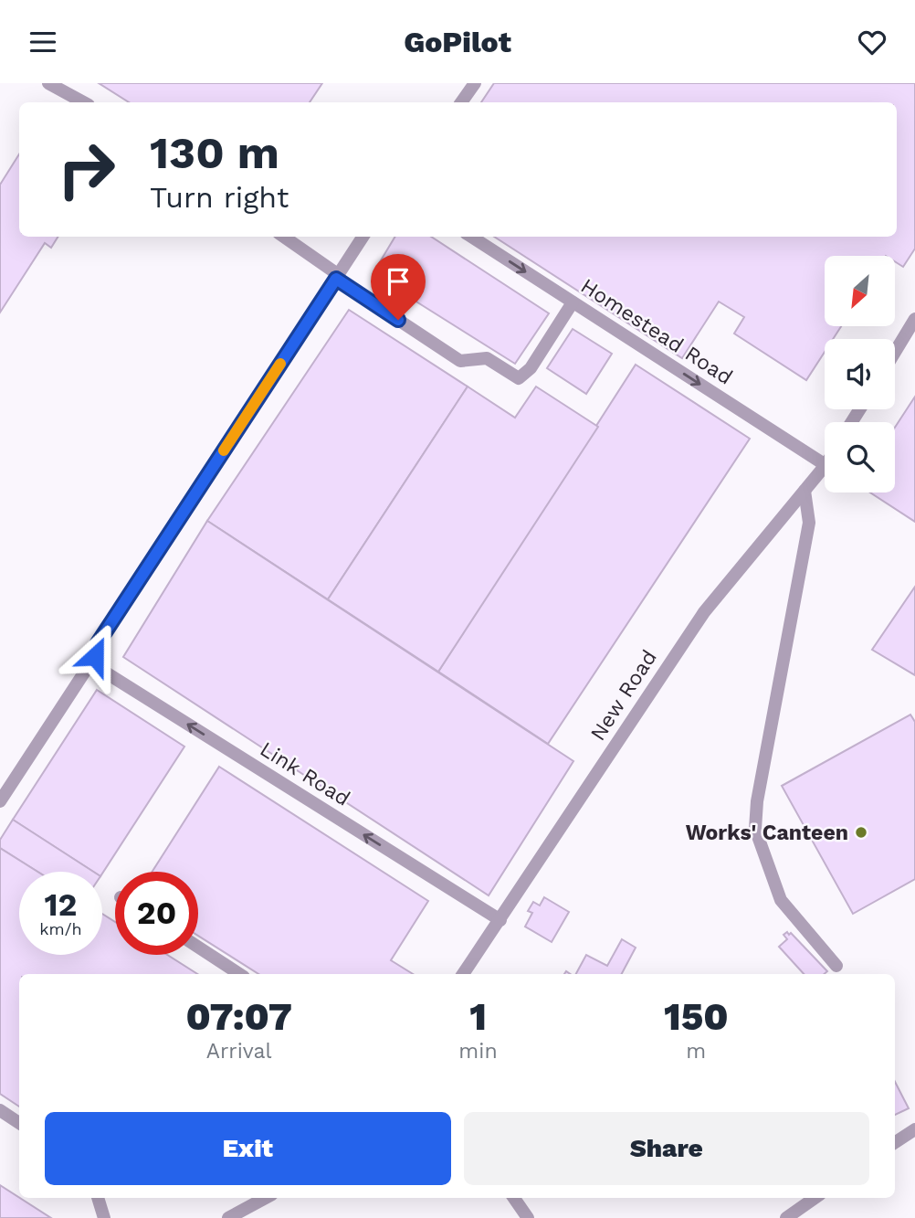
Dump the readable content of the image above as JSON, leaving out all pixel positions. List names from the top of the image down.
{
  "streets": {
    "lane": ["Homestead Road", "New Road", "Link Road"]
  },
  "crossings": [
    ["New Road", "Link Road"]
  ],
  "one_way": ["Homestead Road", "Link Road"],
  "places": ["Works' Canteen"],
  "north": "bottom left",
  "page": {
    "header": "GoPilot",
    "turn": ["130 m", "Turn right"],
    "speed": "12 km/h",
    "limit": "20",
    "eta": [
      "07:07",
      "Arrival",
      "1",
      "min",
      "150",
      "m"
    ],
    "buttons": ["Exit", "Share"]
  }
}
